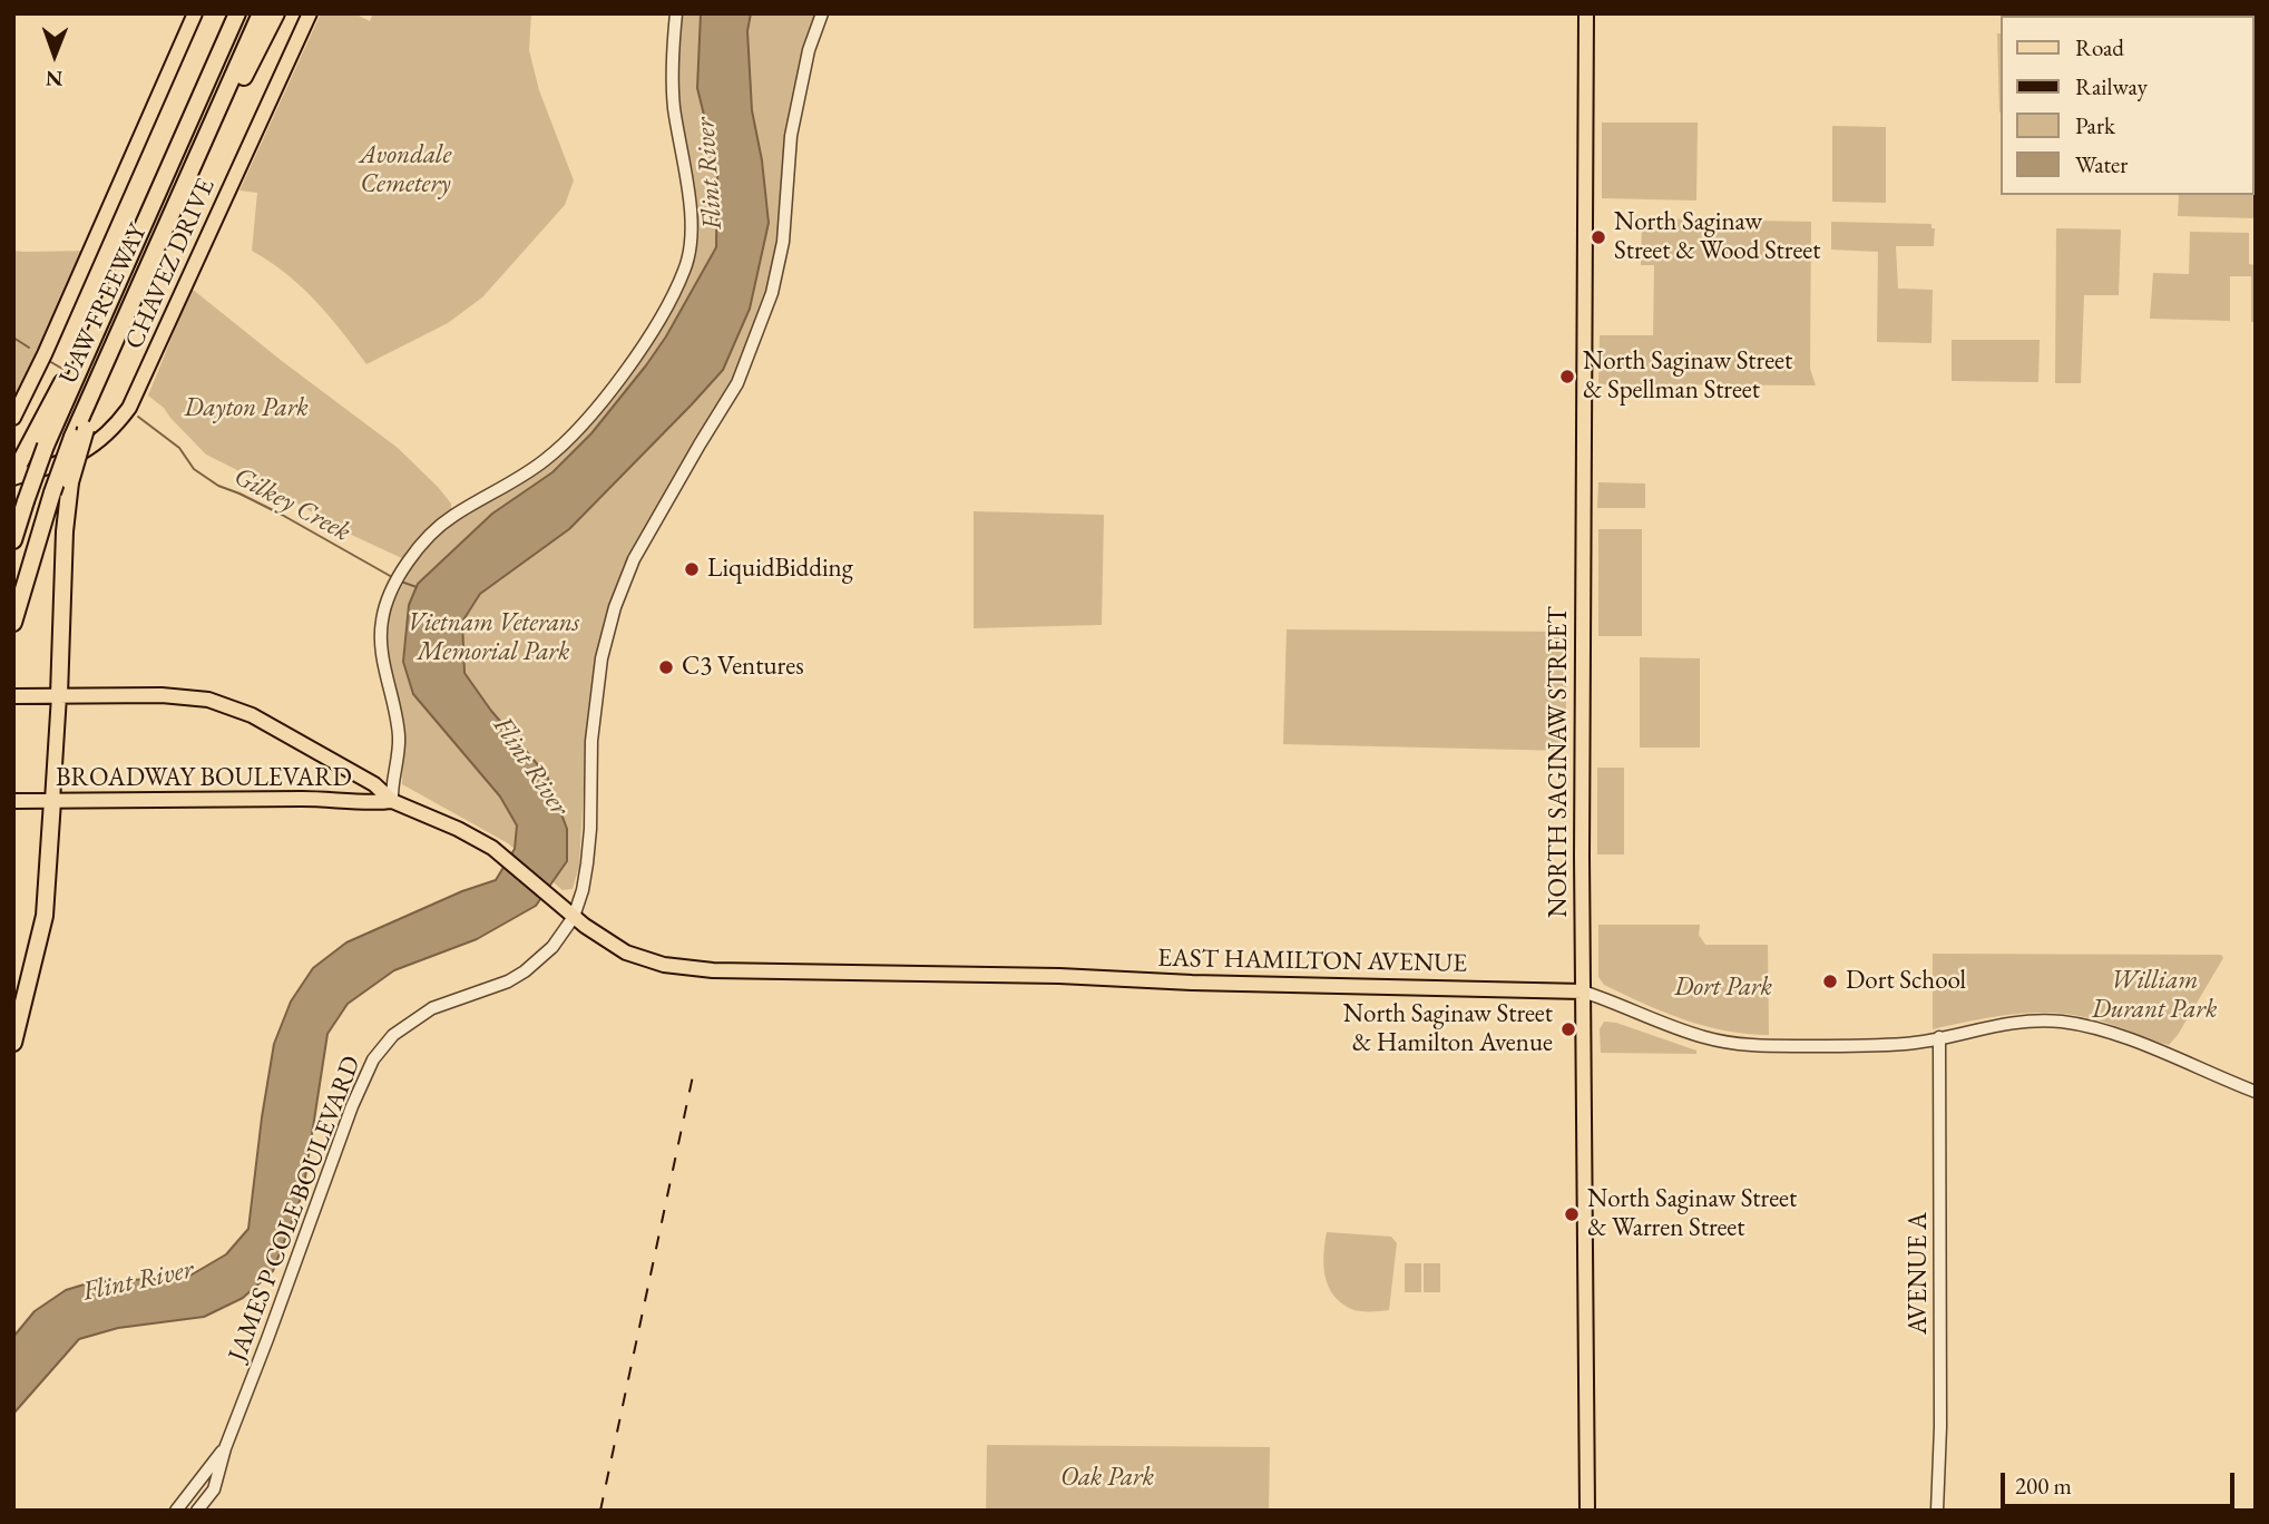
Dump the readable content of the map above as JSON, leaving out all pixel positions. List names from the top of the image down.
{
  "streets": {
    "highway": ["UAW FREEWAY"],
    "main road": [
      "CHAVEZ DRIVE",
      "NORTH SAGINAW STREET",
      "BROADWAY BOULEVARD",
      "EAST HAMILTON AVENUE"
    ],
    "street": ["JAMES P COLE BOULEVARD", "AVENUE A"]
  },
  "crossings": [
    ["NORTH SAGINAW STREET", "EAST HAMILTON AVENUE"],
    ["BROADWAY BOULEVARD", "EAST HAMILTON AVENUE"],
    ["EAST HAMILTON AVENUE", "JAMES P COLE BOULEVARD"],
    ["EAST HAMILTON AVENUE", "AVENUE A"]
  ],
  "water": ["Flint River", "Gilkey Creek"],
  "parks": [
    "Avondale Cemetery",
    "Dayton Park",
    "Vietnam Veterans Memorial Park",
    "William Durant Park",
    "Dort Park",
    "Oak Park"
  ],
  "places": [
    "North Saginaw Street & Wood Street",
    "North Saginaw Street & Spellman Street",
    "LiquidBidding",
    "C3 Ventures",
    "Dort School",
    "North Saginaw Street & Hamilton Avenue",
    "North Saginaw Street & Warren Street"
  ],
  "legend": [
    "Road",
    "Railway",
    "Park",
    "Water"
  ],
  "scale_bar": "200 m",
  "north": "bottom"
}
